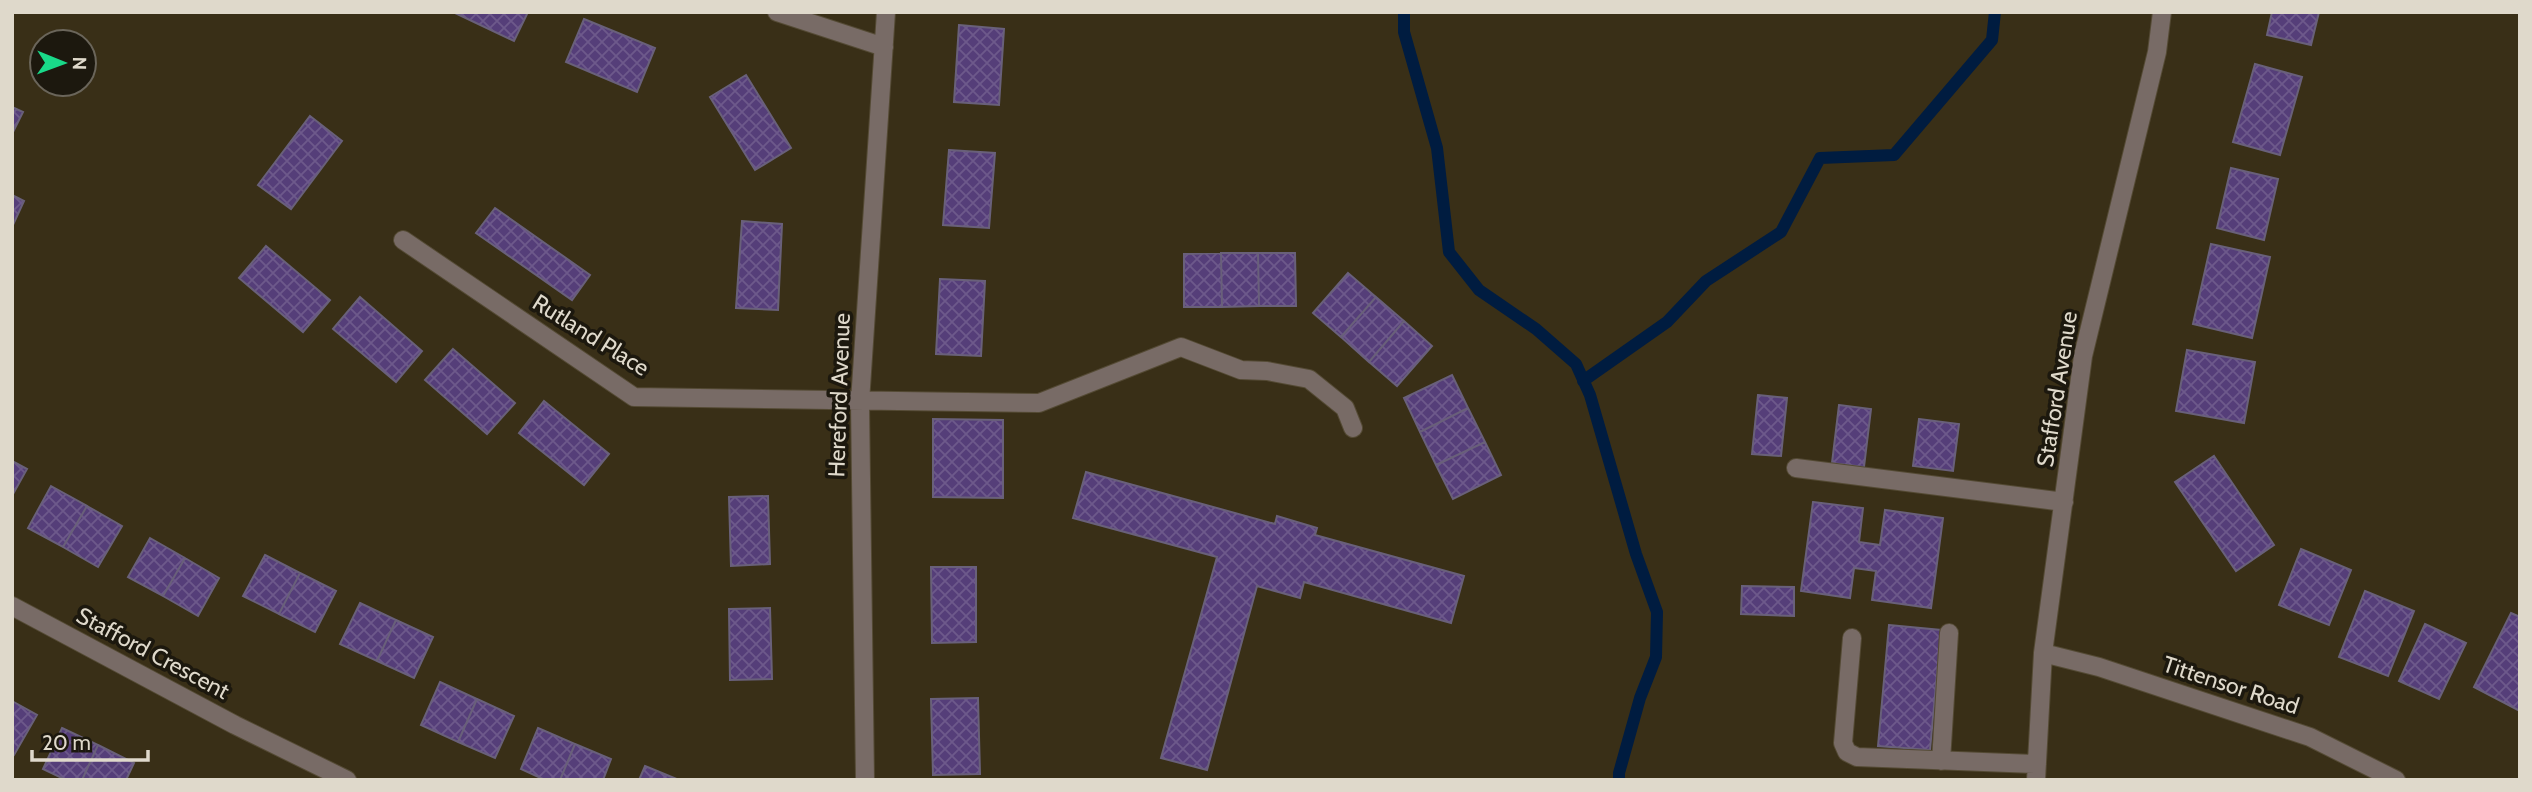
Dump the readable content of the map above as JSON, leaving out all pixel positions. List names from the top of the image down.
{
  "streets": {
    "street": [
      "Rutland Place",
      "Stafford Avenue",
      "Hereford Avenue",
      "Stafford Crescent",
      "Tittensor Road"
    ]
  },
  "crossings": [
    ["Rutland Place", "Hereford Avenue"],
    ["Stafford Avenue", "Tittensor Road"]
  ],
  "scale_bar": "20 m",
  "north": "right"
}
